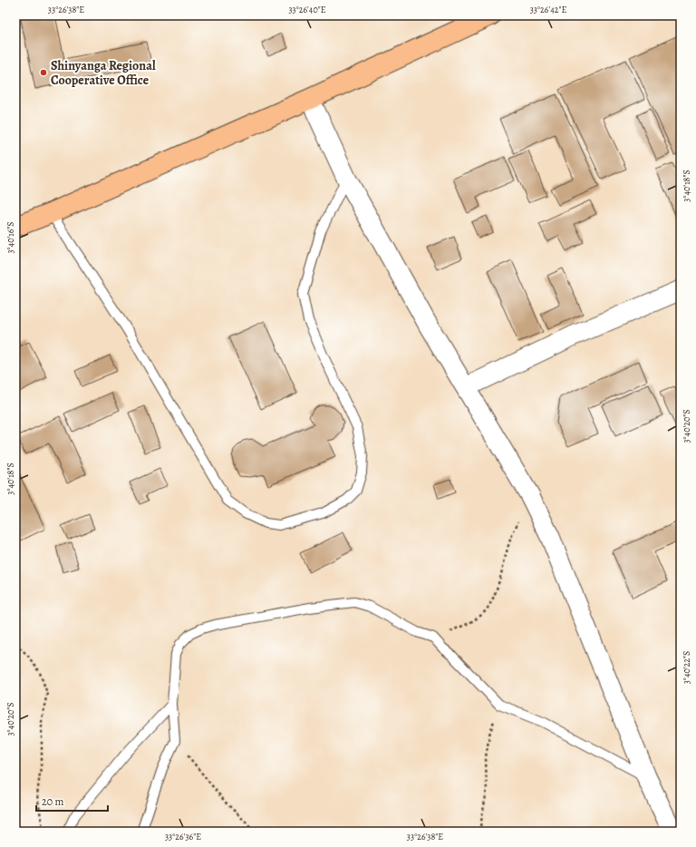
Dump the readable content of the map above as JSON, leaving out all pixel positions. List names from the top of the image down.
{
  "places": ["Shinyanga Regional Cooperative Office"],
  "scale_bar": "20 m",
  "coordinates": [
    "33°26'38\"E",
    "33°26'40\"E",
    "33°26'42\"E",
    "3°40'18\"S",
    "3°40'16\"S",
    "3°40'20\"S",
    "3°40'22\"S",
    "33°26'36\"E"
  ]
}
